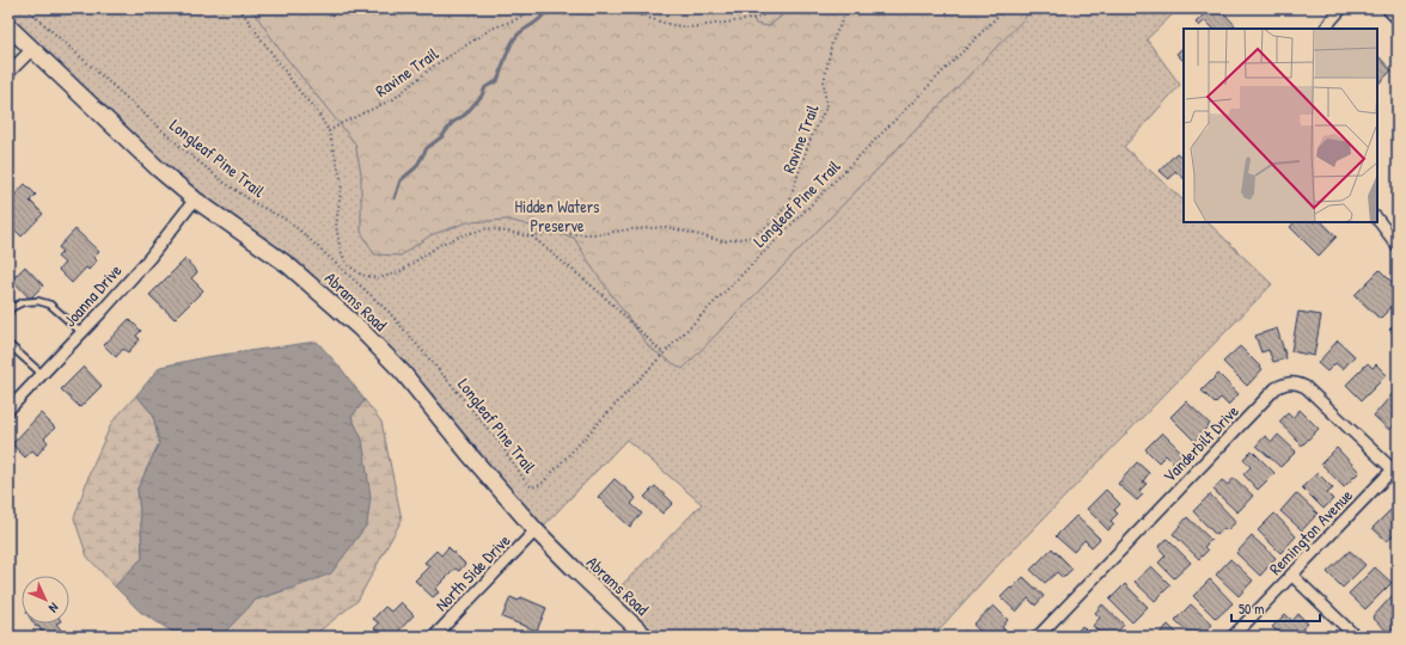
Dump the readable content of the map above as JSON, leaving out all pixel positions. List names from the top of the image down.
{
  "streets": {
    "street": [
      "Joanna Drive",
      "Abrams Road",
      "Vanderbilt Drive",
      "Remington Avenue",
      "North Side Drive"
    ],
    "path": ["Ravine Trail", "Longleaf Pine Trail"]
  },
  "crossings": [
    ["Joanna Drive", "Abrams Road"],
    ["Abrams Road", "North Side Drive"],
    ["Vanderbilt Drive", "Remington Avenue"]
  ],
  "parks": ["Hidden Waters Preserve"],
  "scale_bar": "50 m",
  "north": "bottom right"
}
